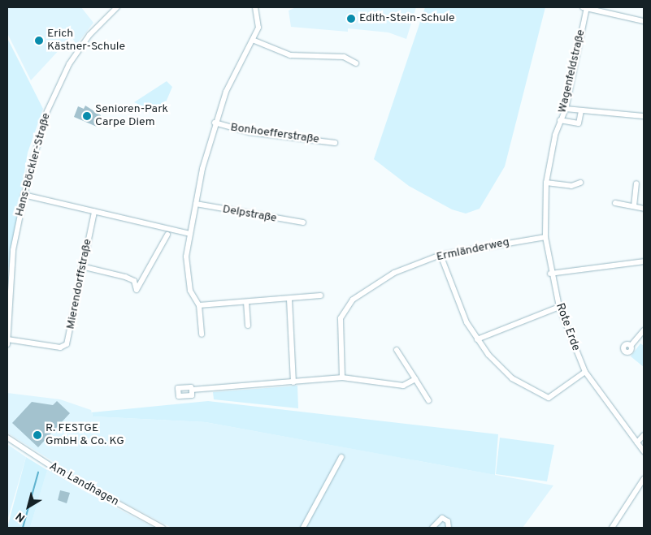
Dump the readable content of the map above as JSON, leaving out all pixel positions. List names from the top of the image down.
{
  "streets": {
    "street": [
      "Wagenfeldstraße",
      "Bonhoefferstraße",
      "Hans-Böckler-Straße",
      "Delpstraße",
      "Ermländerweg",
      "Mierendorffstraße",
      "Rote Erde",
      "Am Landhagen"
    ]
  },
  "crossings": [
    ["Wagenfeldstraße", "Rote Erde"],
    ["Hans-Böckler-Straße", "Mierendorffstraße"],
    ["Ermländerweg", "Rote Erde"]
  ],
  "places": [
    "Edith-Stein-Schule",
    "Erich Kästner-Schule",
    "Senioren-Park Carpe Diem",
    "R. FESTGE GmbH & Co. KG"
  ],
  "north": "bottom left"
}
